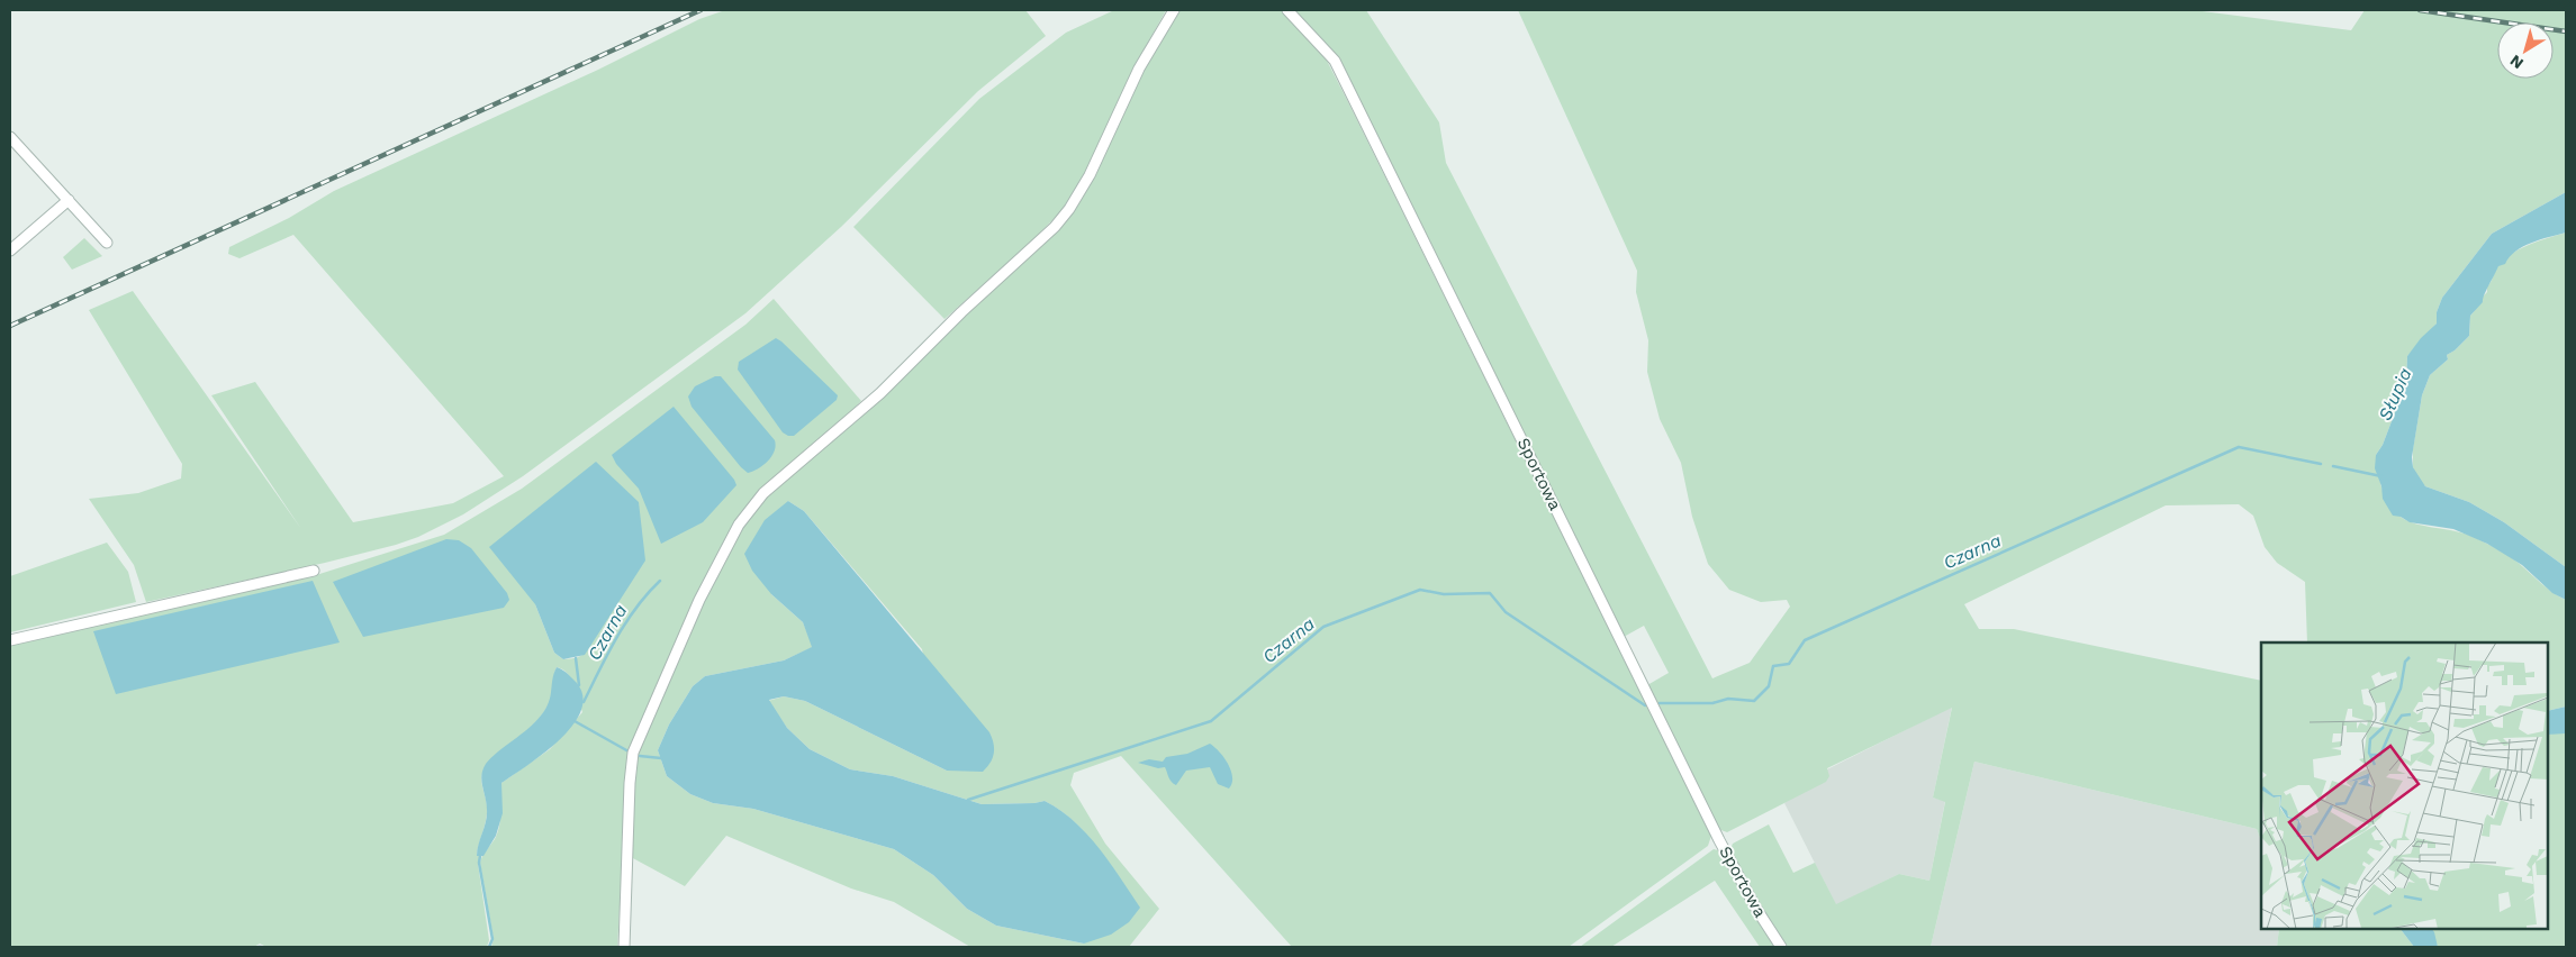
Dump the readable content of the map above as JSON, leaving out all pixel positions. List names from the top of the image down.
{
  "streets": {
    "street": ["Sportowa"]
  },
  "water": ["Słupia", "Czarna"],
  "north": "bottom left"
}
